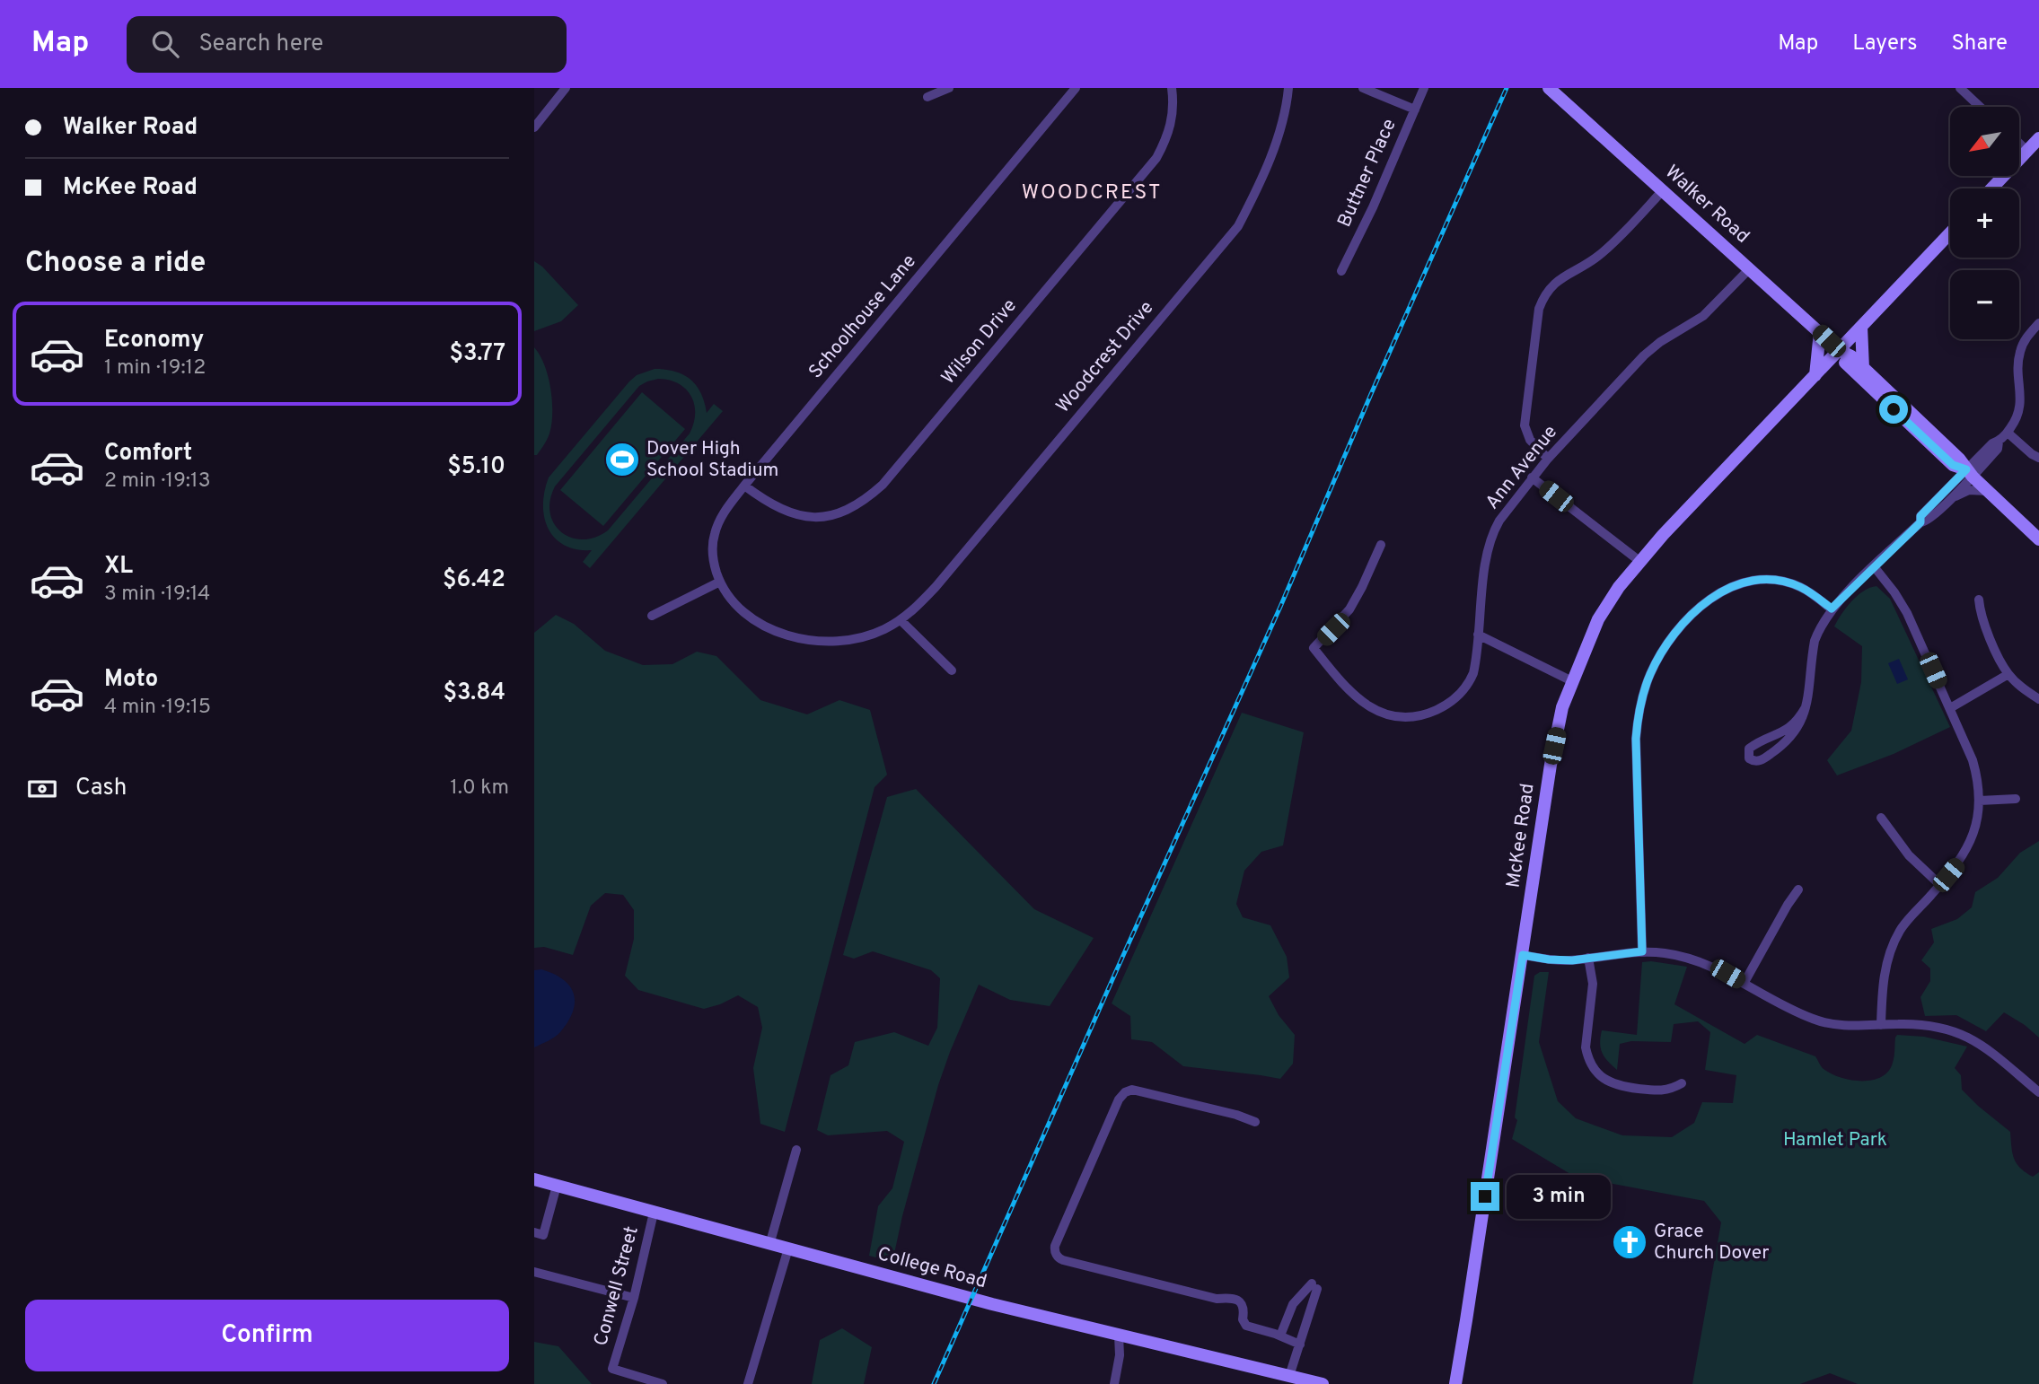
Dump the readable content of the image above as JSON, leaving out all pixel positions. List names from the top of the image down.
{
  "streets": {
    "street": [
      "Buttner Place",
      "Walker Road",
      "Schoolhouse Lane",
      "Wilson Drive",
      "Woodcrest Drive",
      "Ann Avenue",
      "McKee Road",
      "College Road",
      "Conwell Street"
    ]
  },
  "crossings": [
    ["Walker Road", "Ann Avenue"],
    ["Walker Road", "McKee Road"],
    ["Schoolhouse Lane", "Wilson Drive"],
    ["Schoolhouse Lane", "Woodcrest Drive"],
    ["College Road", "Conwell Street"]
  ],
  "districts": ["WOODCREST"],
  "parks": ["Hamlet Park"],
  "places": {
    "sports": ["Dover High School Stadium"],
    "church": ["Grace Church Dover"]
  },
  "north": "bottom left",
  "page": {
    "header": "Map",
    "search": "Search here",
    "nav": ["Map", "Layers", "Share"],
    "banner": ["Walker Road", "McKee Road"],
    "map_buttons": ["+", "−"],
    "heading": "Choose a ride",
    "list": [
      {
        "name": "Economy",
        "note": "1 min · 19:12",
        "value": "$3.77"
      },
      {
        "name": "Comfort",
        "note": "2 min · 19:13",
        "value": "$5.10"
      },
      {
        "name": "XL",
        "note": "3 min · 19:14",
        "value": "$6.42"
      },
      {
        "name": "Moto",
        "note": "4 min · 19:15",
        "value": "$3.84"
      }
    ],
    "pay": ["Cash", "1.0 km"],
    "bubble": "3 min",
    "buttons": "Confirm"
  }
}
